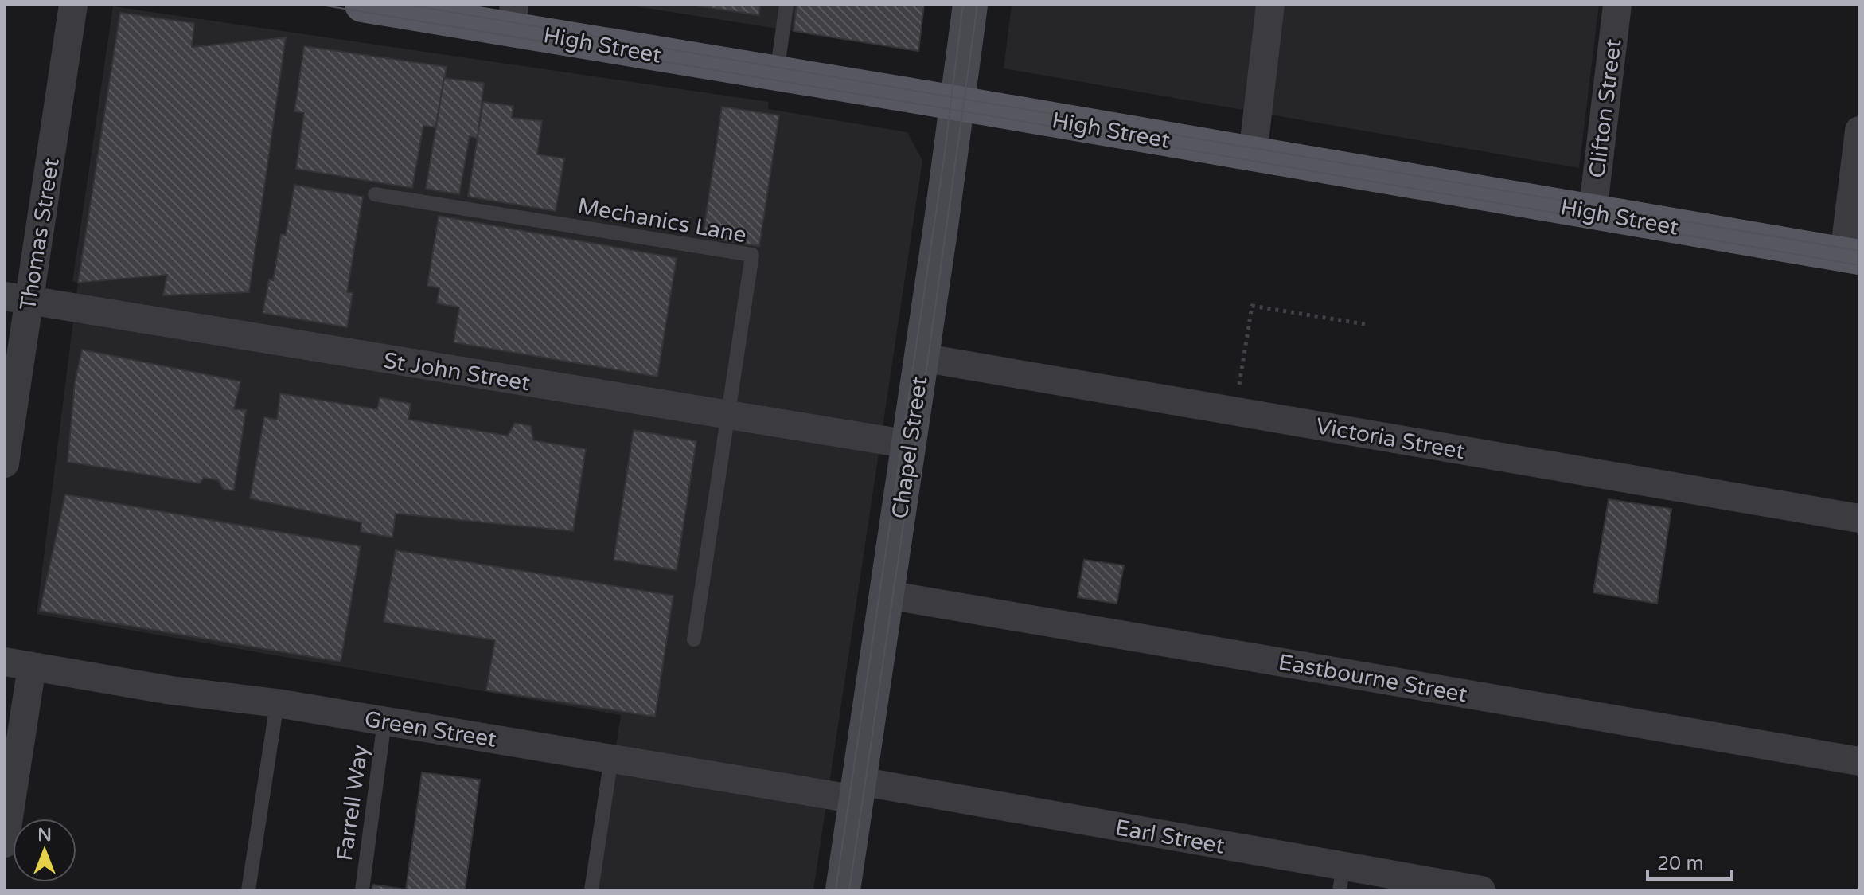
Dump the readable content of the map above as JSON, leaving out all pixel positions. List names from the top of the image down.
{
  "streets": {
    "main road": ["High Street"],
    "street": [
      "Clifton Street",
      "Thomas Street",
      "St John Street",
      "Victoria Street",
      "Chapel Street",
      "Eastbourne Street",
      "Green Street",
      "Earl Street"
    ],
    "lane": ["Mechanics Lane", "Farrell Way"]
  },
  "crossings": [
    ["High Street", "Clifton Street"],
    ["High Street", "Chapel Street"],
    ["Mechanics Lane", "St John Street"],
    ["Thomas Street", "St John Street"],
    ["St John Street", "Chapel Street"],
    ["Victoria Street", "Chapel Street"],
    ["Chapel Street", "Eastbourne Street"],
    ["Chapel Street", "Green Street"],
    ["Chapel Street", "Earl Street"],
    ["Green Street", "Farrell Way"],
    ["Green Street", "Earl Street"]
  ],
  "scale_bar": "20 m",
  "north": "top"
}
